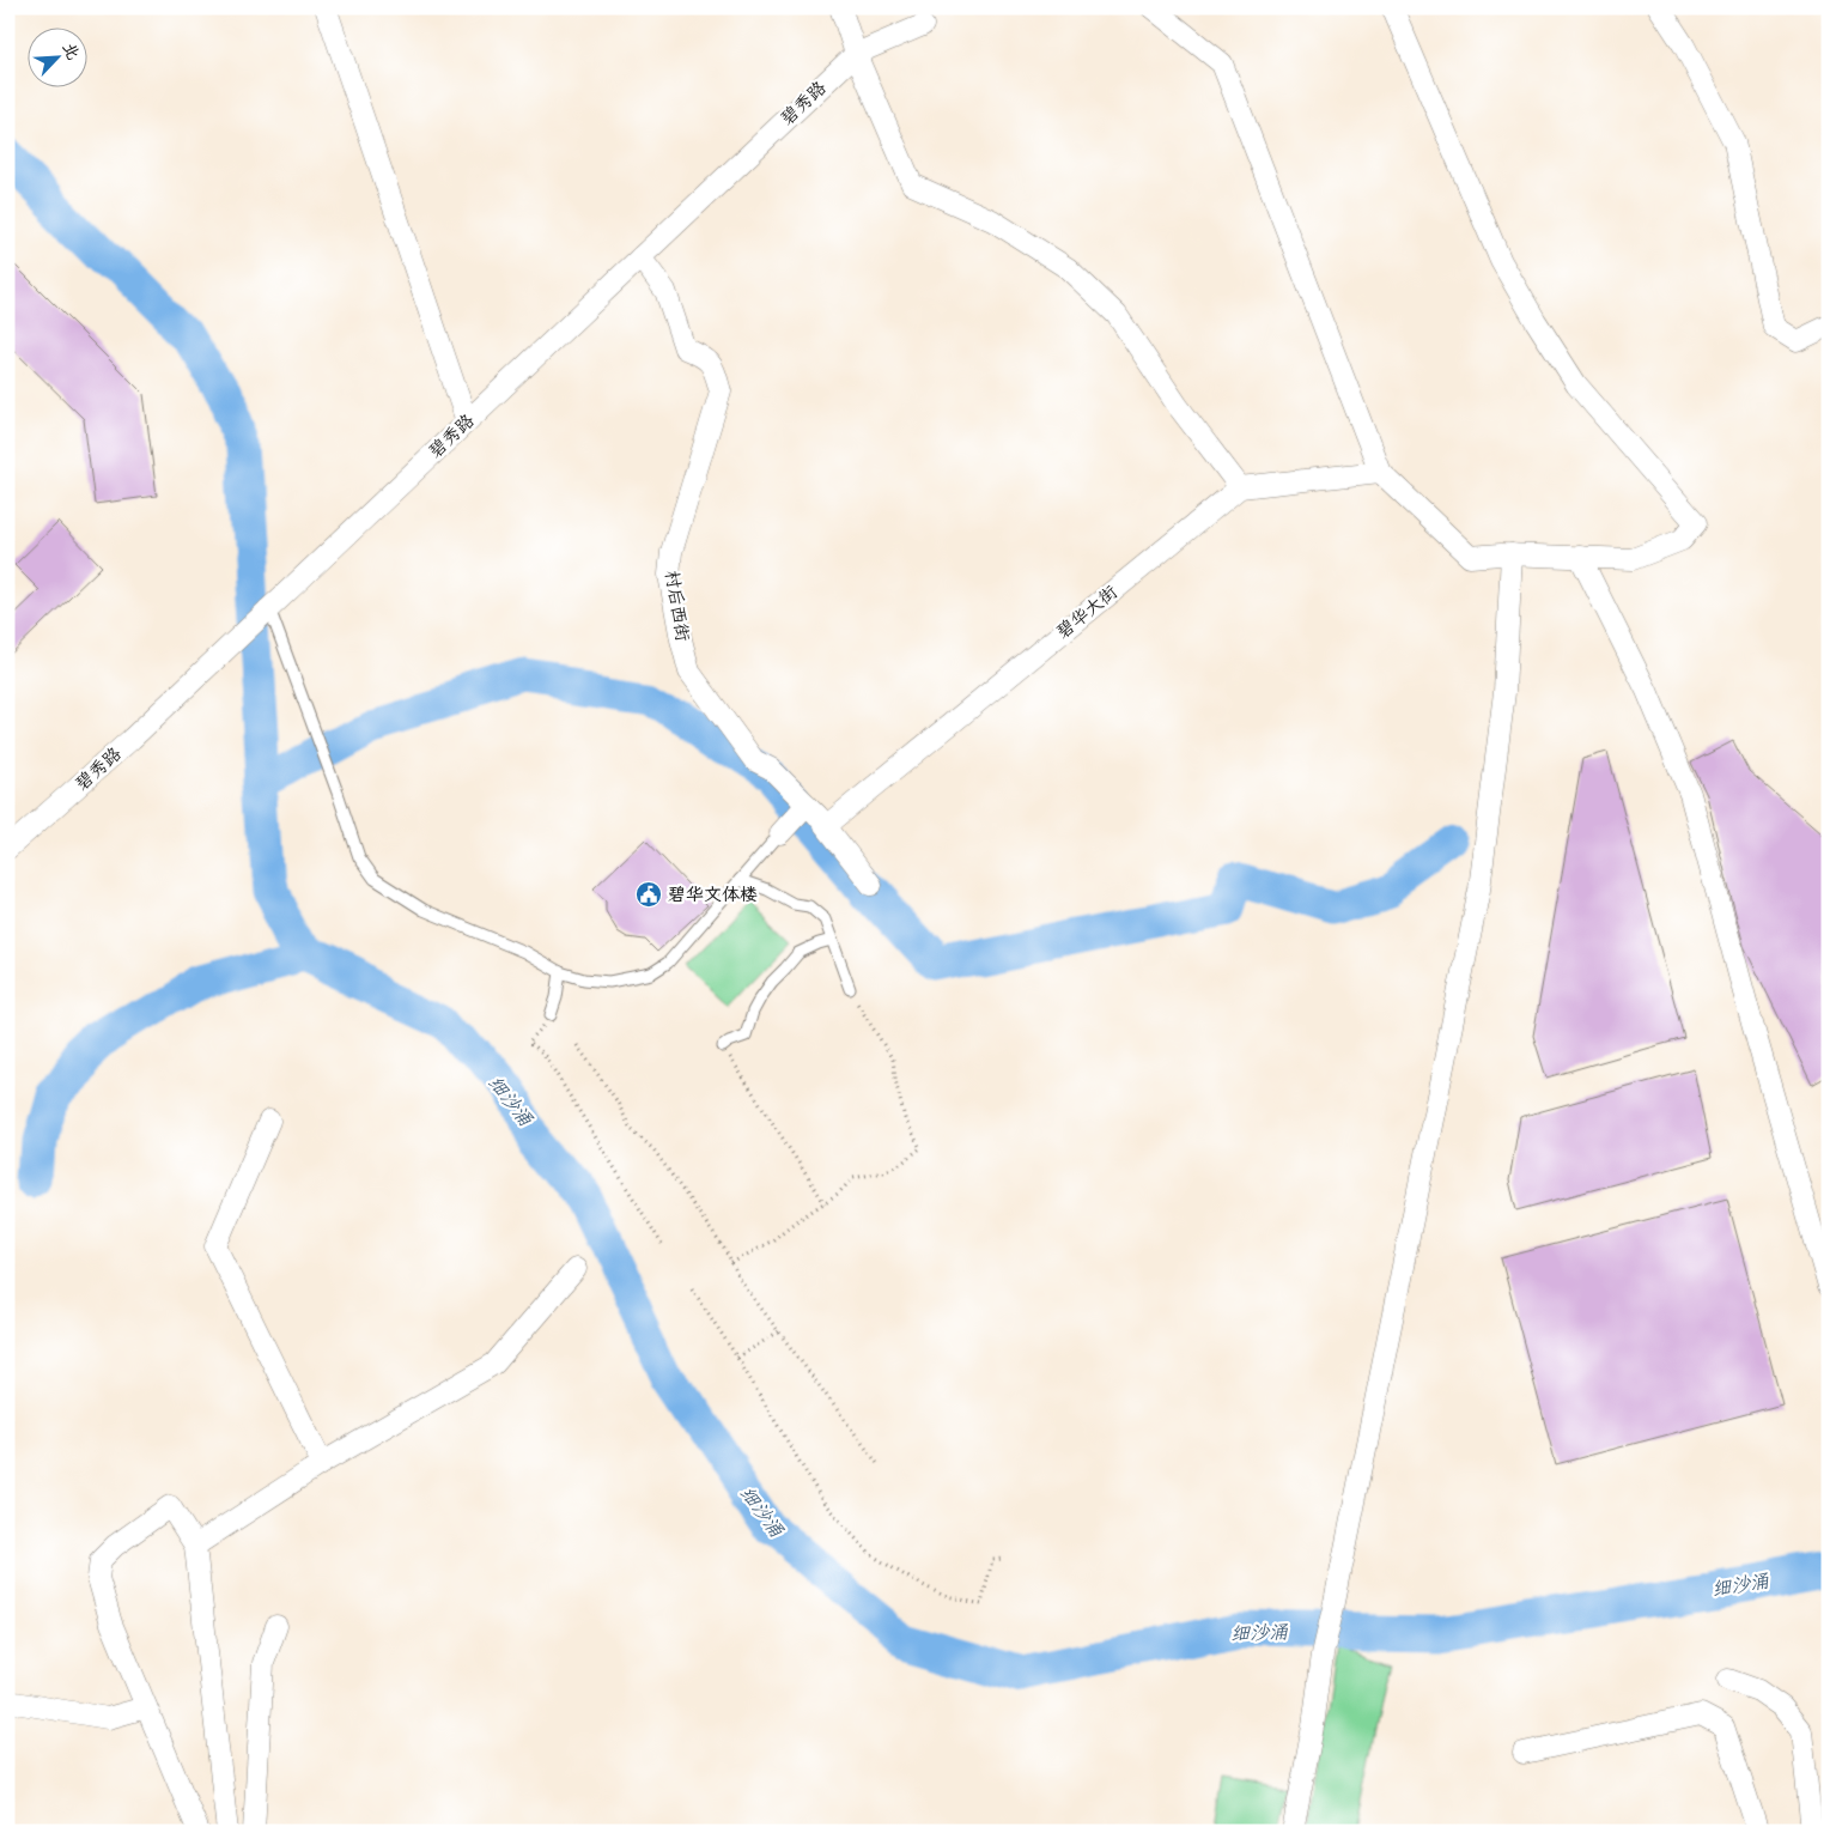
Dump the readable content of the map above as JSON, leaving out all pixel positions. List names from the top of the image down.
{
  "streets": {
    "street": ["碧秀路", "村后西街", "碧华大街"]
  },
  "crossings": [
    ["碧秀路", "村后西街"],
    ["村后西街", "碧华大街"]
  ],
  "water": ["细沙涌"],
  "places": {
    "public building": ["碧华文体楼"]
  },
  "north": "top right"
}
